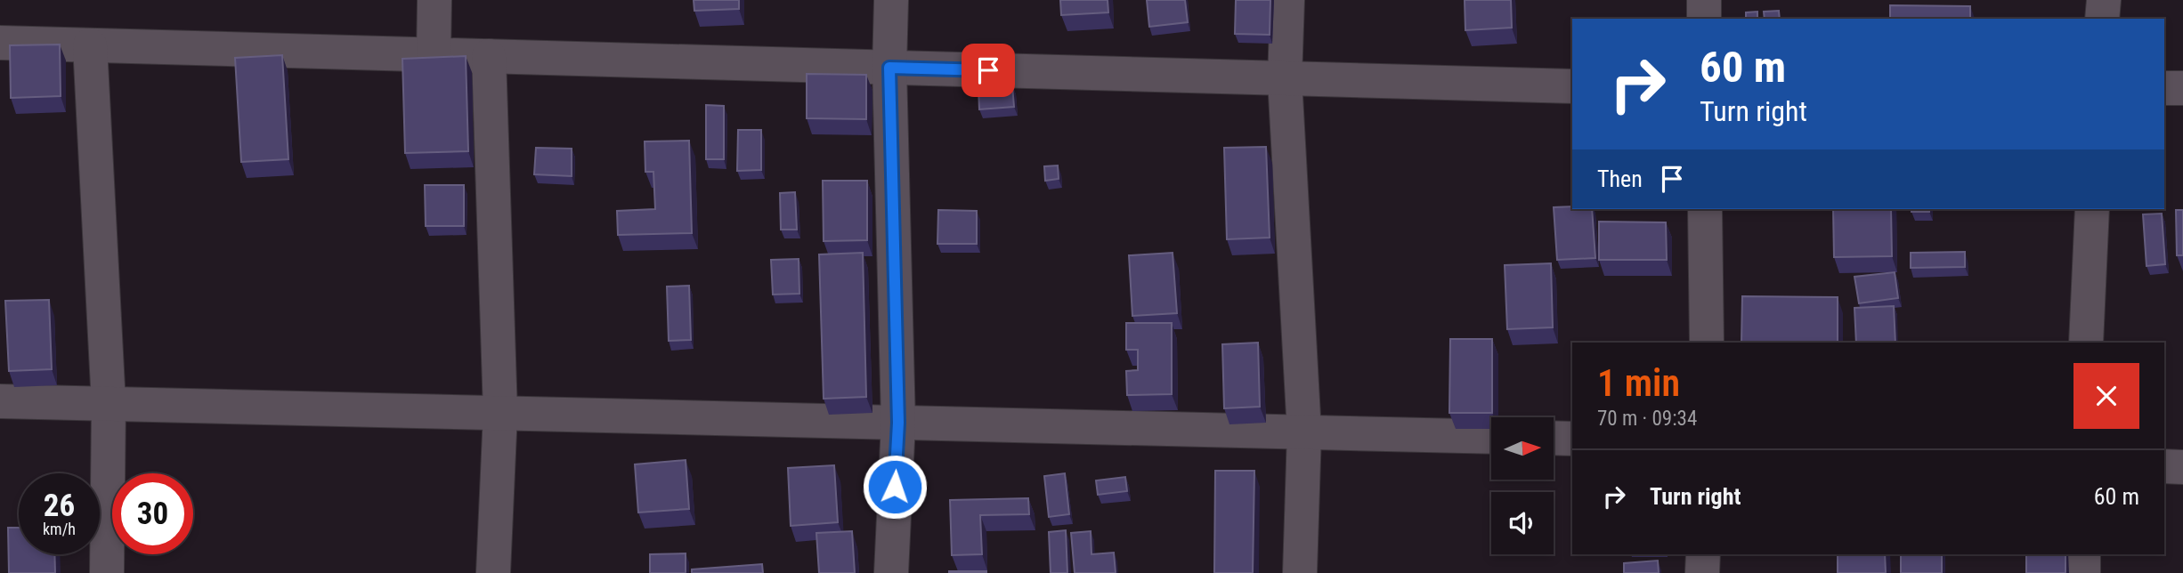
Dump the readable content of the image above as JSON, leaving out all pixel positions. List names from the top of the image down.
{
  "north": "right",
  "page": {
    "turn": ["60 m", "Turn right"],
    "then": "Then",
    "heading": ["1 min", "70 m · 09:34"],
    "list": [
      {
        "name": "Turn right",
        "value": "60 m"
      }
    ],
    "speed": "26 km/h",
    "limit": "30"
  }
}
